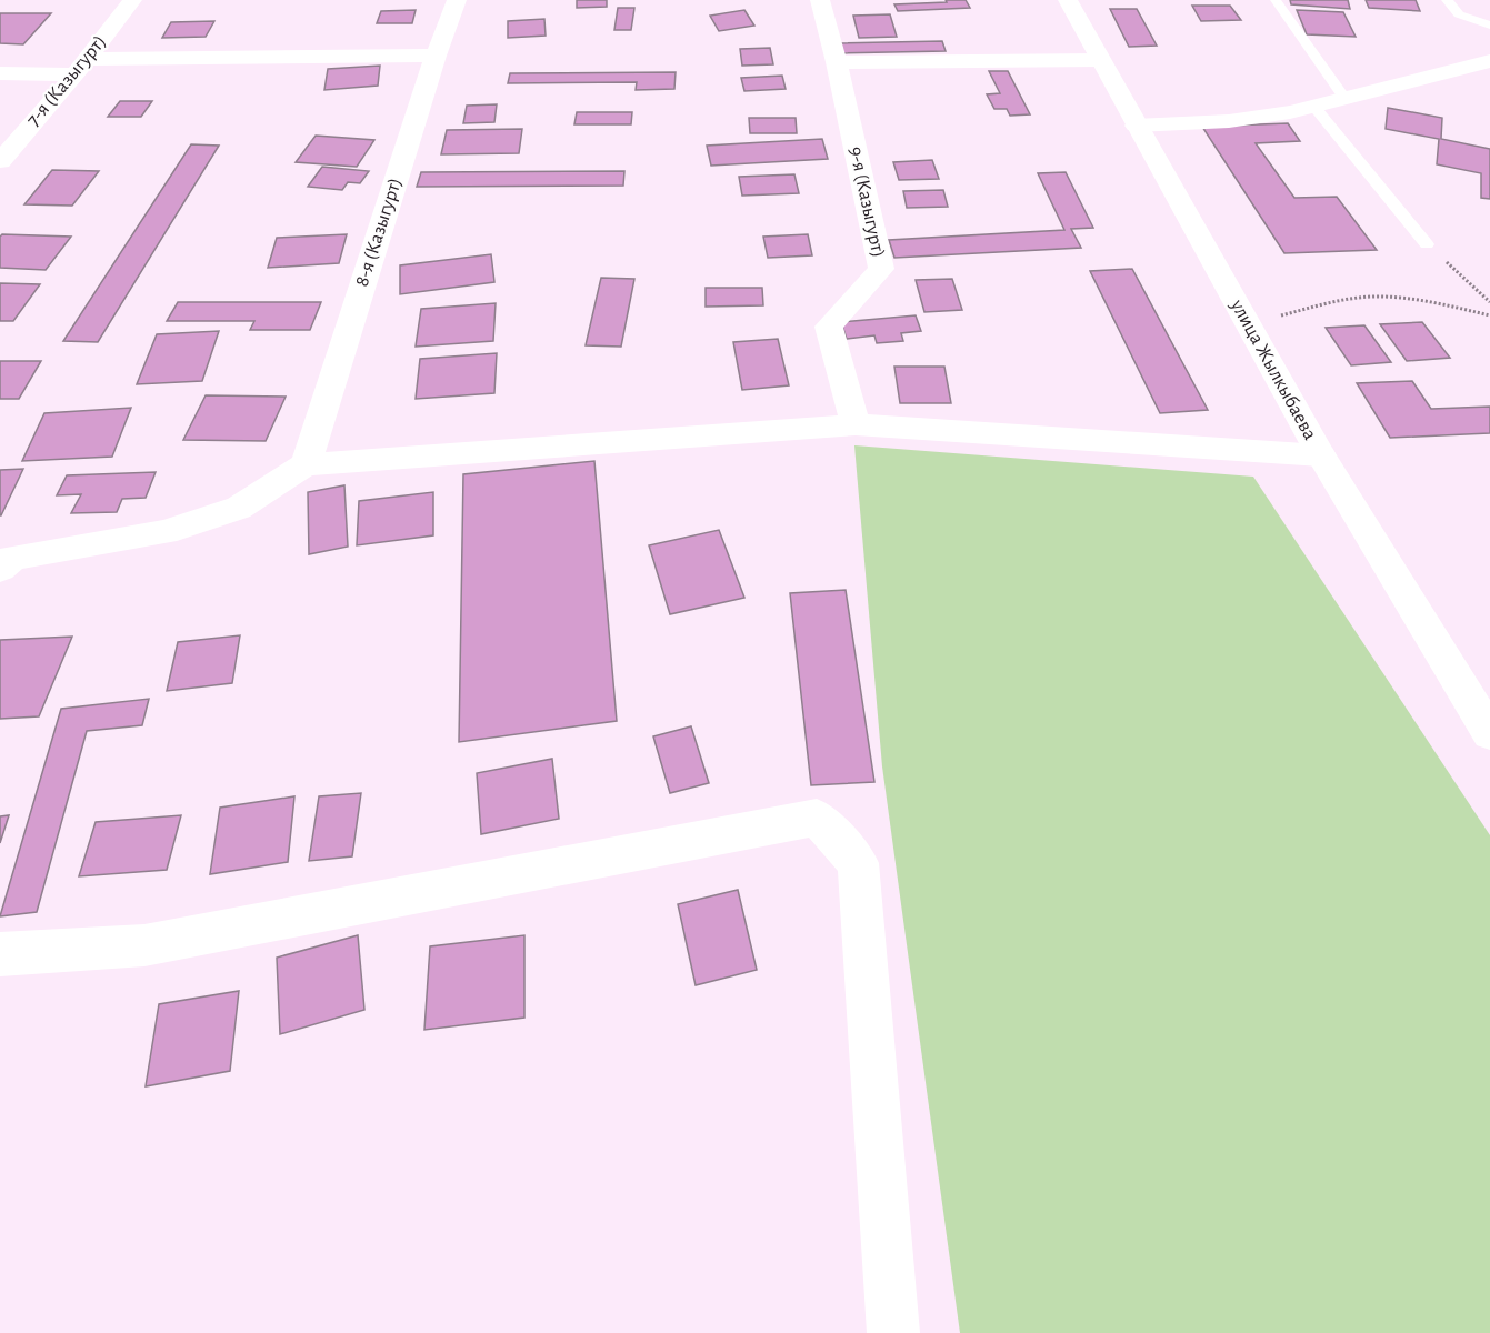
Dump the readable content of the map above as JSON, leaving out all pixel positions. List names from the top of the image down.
{
  "streets": {
    "street": [
      "7-я (Казыгурт)",
      "9-я (Казыгурт)",
      "8-я (Казыгурт)",
      "улица Жылкыбаева"
    ]
  }
}
